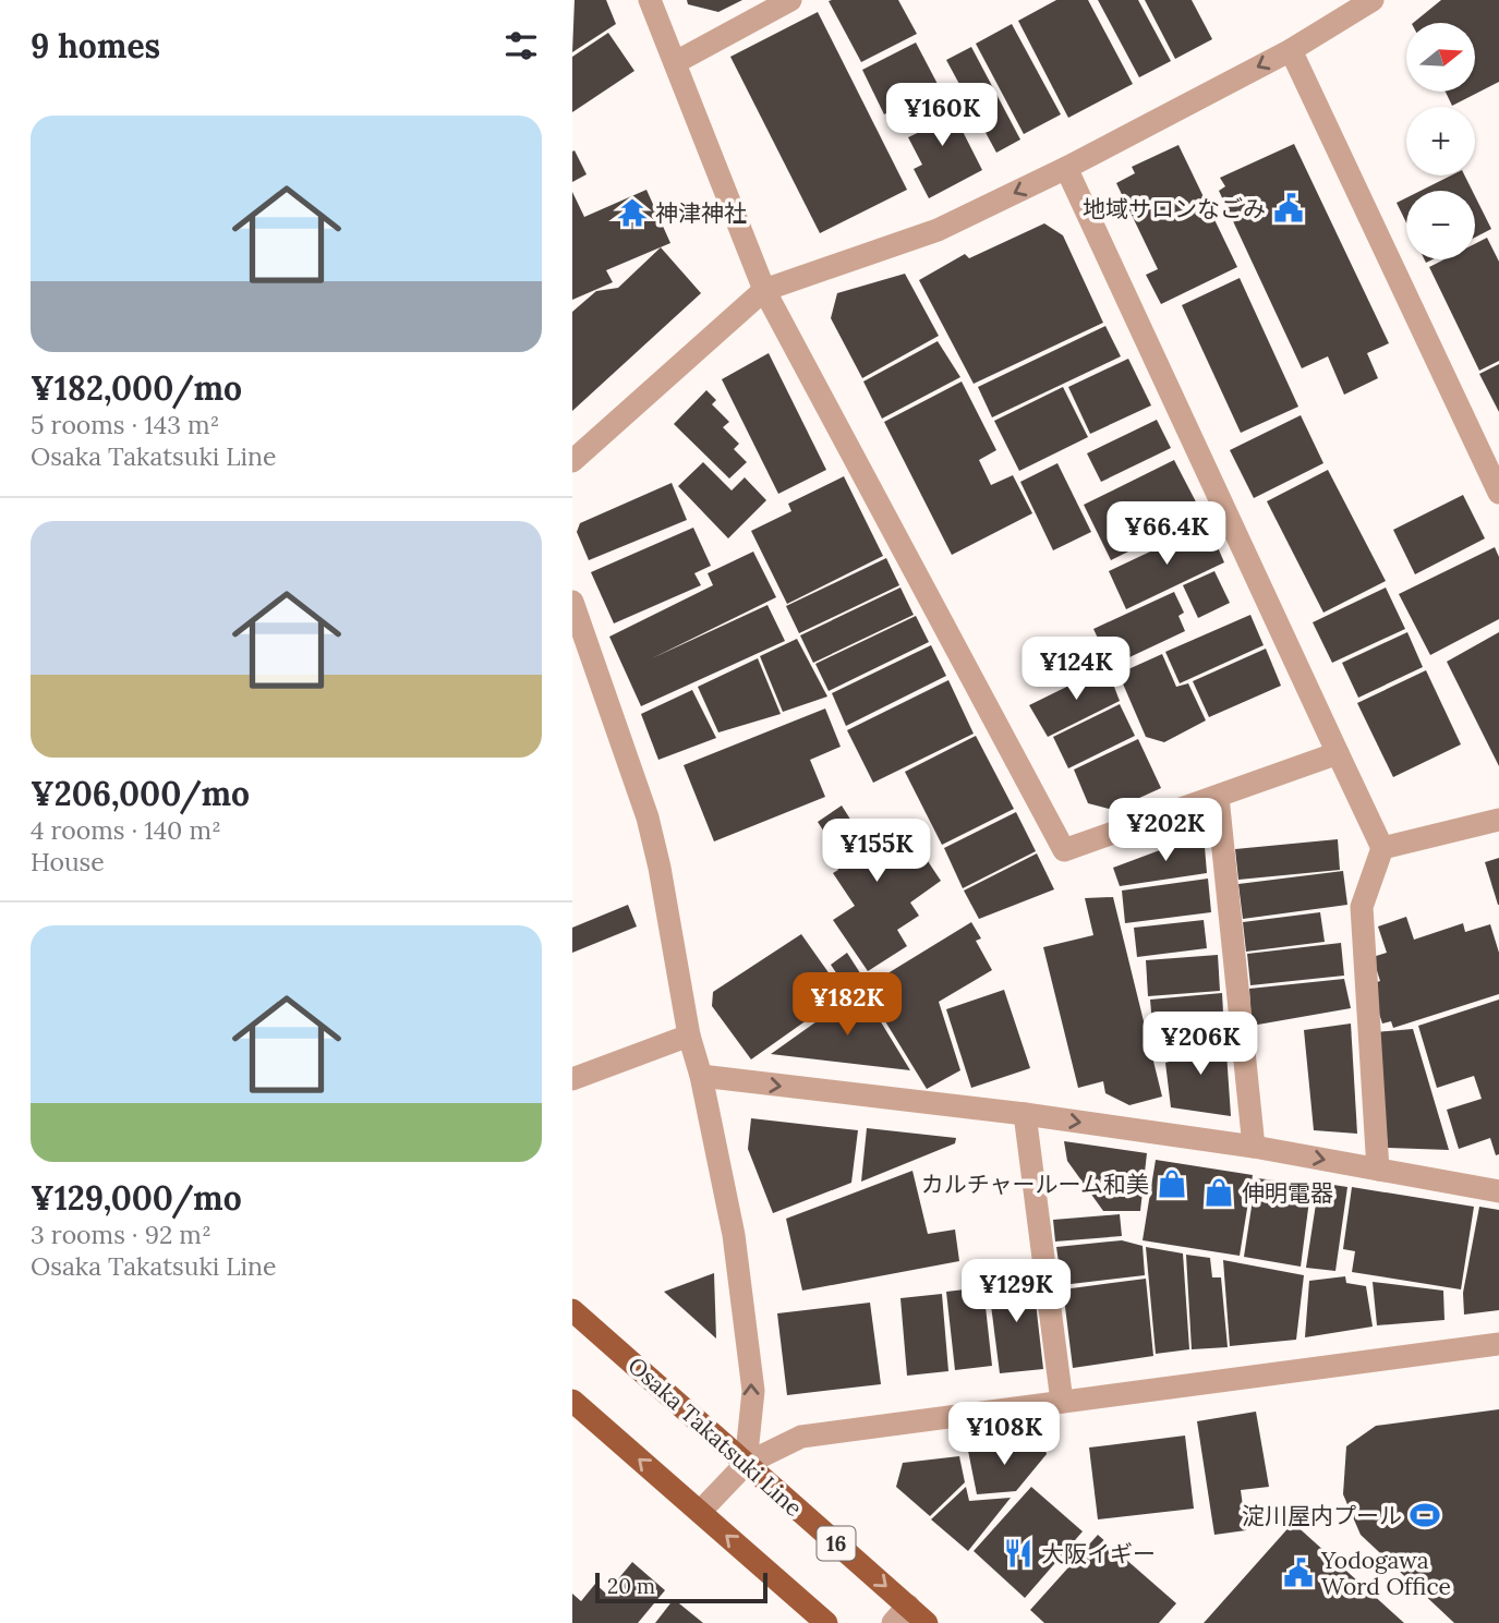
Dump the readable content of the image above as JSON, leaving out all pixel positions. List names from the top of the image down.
{
  "streets": {
    "main road": ["Osaka Takatsuki Line", "16"]
  },
  "places": {
    "public building": ["地域サロンなごみ", "Yodogawa Word Office"],
    "temple": ["神津神社"],
    "shop": ["カルチャールーム和美", "伸明電器"],
    "sports": ["淀川屋内プール"],
    "restaurant": ["大阪イギー"]
  },
  "scale_bar": "20 m",
  "north": "right",
  "page": {
    "heading": "9 homes",
    "map_buttons": ["+", "−"],
    "price": [
      "¥160K",
      "¥66.4K",
      "¥124K",
      "¥202K",
      "¥155K",
      "¥182K",
      "¥206K",
      "¥129K",
      "¥108K"
    ],
    "list": [
      {
        "name": "¥182,000/mo",
        "note": "5 rooms · 143 m² · Osaka Takatsuki Line"
      },
      {
        "name": "¥206,000/mo",
        "note": "4 rooms · 140 m² · House"
      },
      {
        "name": "¥129,000/mo",
        "note": "3 rooms · 92 m² · Osaka Takatsuki Line"
      }
    ],
    "scale": "20 m"
  }
}
